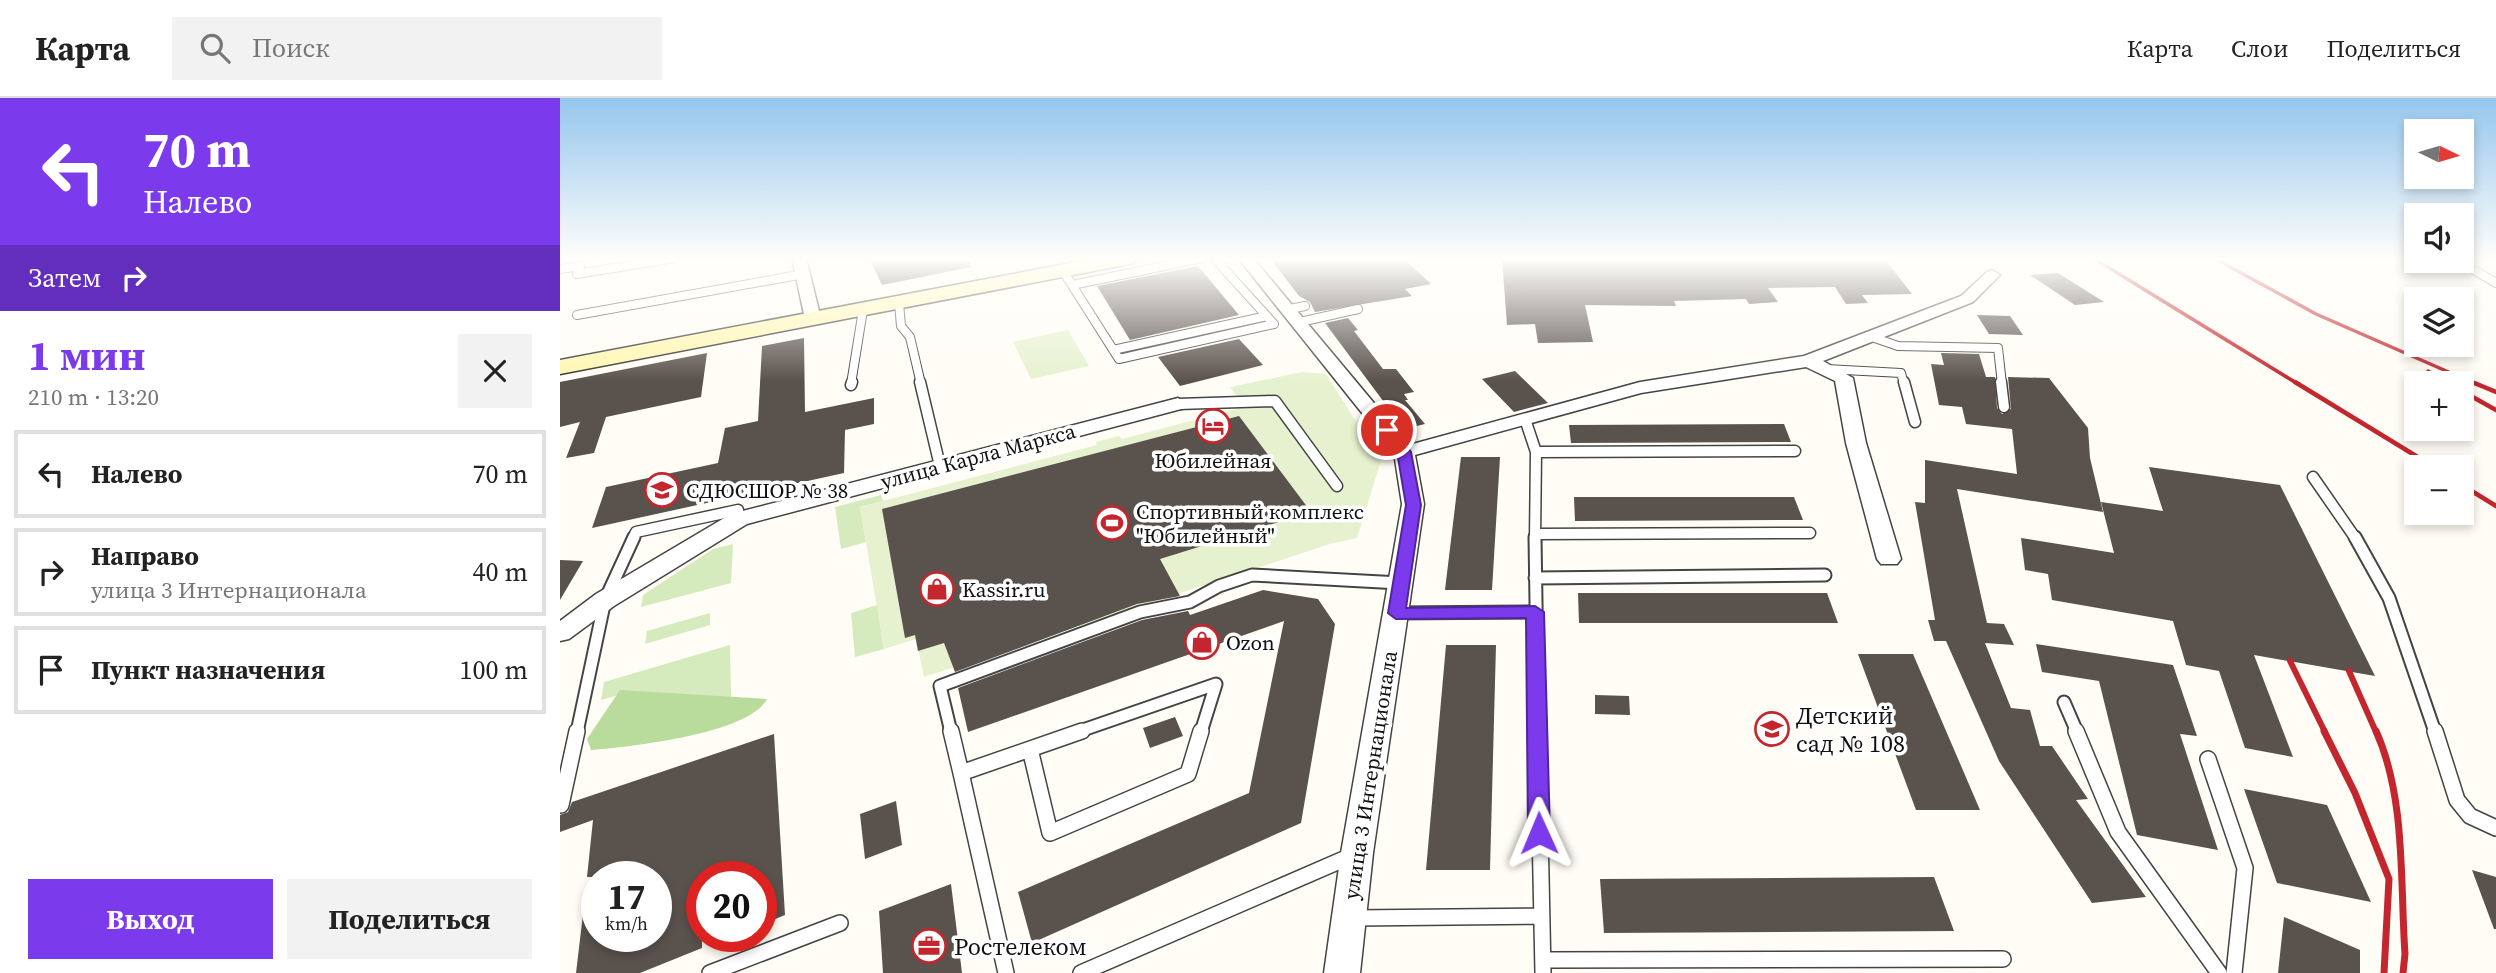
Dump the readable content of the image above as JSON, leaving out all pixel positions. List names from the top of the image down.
{
  "streets": {
    "street": ["улица Карла Маркса", "улица 3 Интернационала"]
  },
  "places": {
    "hotel": ["Юбилейная"],
    "school or university": ["СДЮСШОР № 38", "Детский сад № 108"],
    "sports": ["Спортивный комплекс \"Юбилейный\""],
    "shop": ["Kassir.ru", "Ozon"],
    "office": ["Ростелеком"]
  },
  "north": "right",
  "page": {
    "header": "Карта",
    "search": "Поиск",
    "nav": ["Карта", "Слои", "Поделиться"],
    "turn": ["70 m", "Налево"],
    "map_buttons": ["+", "−"],
    "then": "Затем",
    "heading": ["1 мин", "210 m · 13:20"],
    "list": [
      {
        "name": "Налево",
        "value": "70 m"
      },
      {
        "name": "Направо",
        "note": "улица 3 Интернационала",
        "value": "40 m"
      },
      {
        "name": "Пункт назначения",
        "value": "100 m"
      }
    ],
    "speed": "17 km/h",
    "limit": "20",
    "buttons": ["Выход", "Поделиться"]
  }
}
